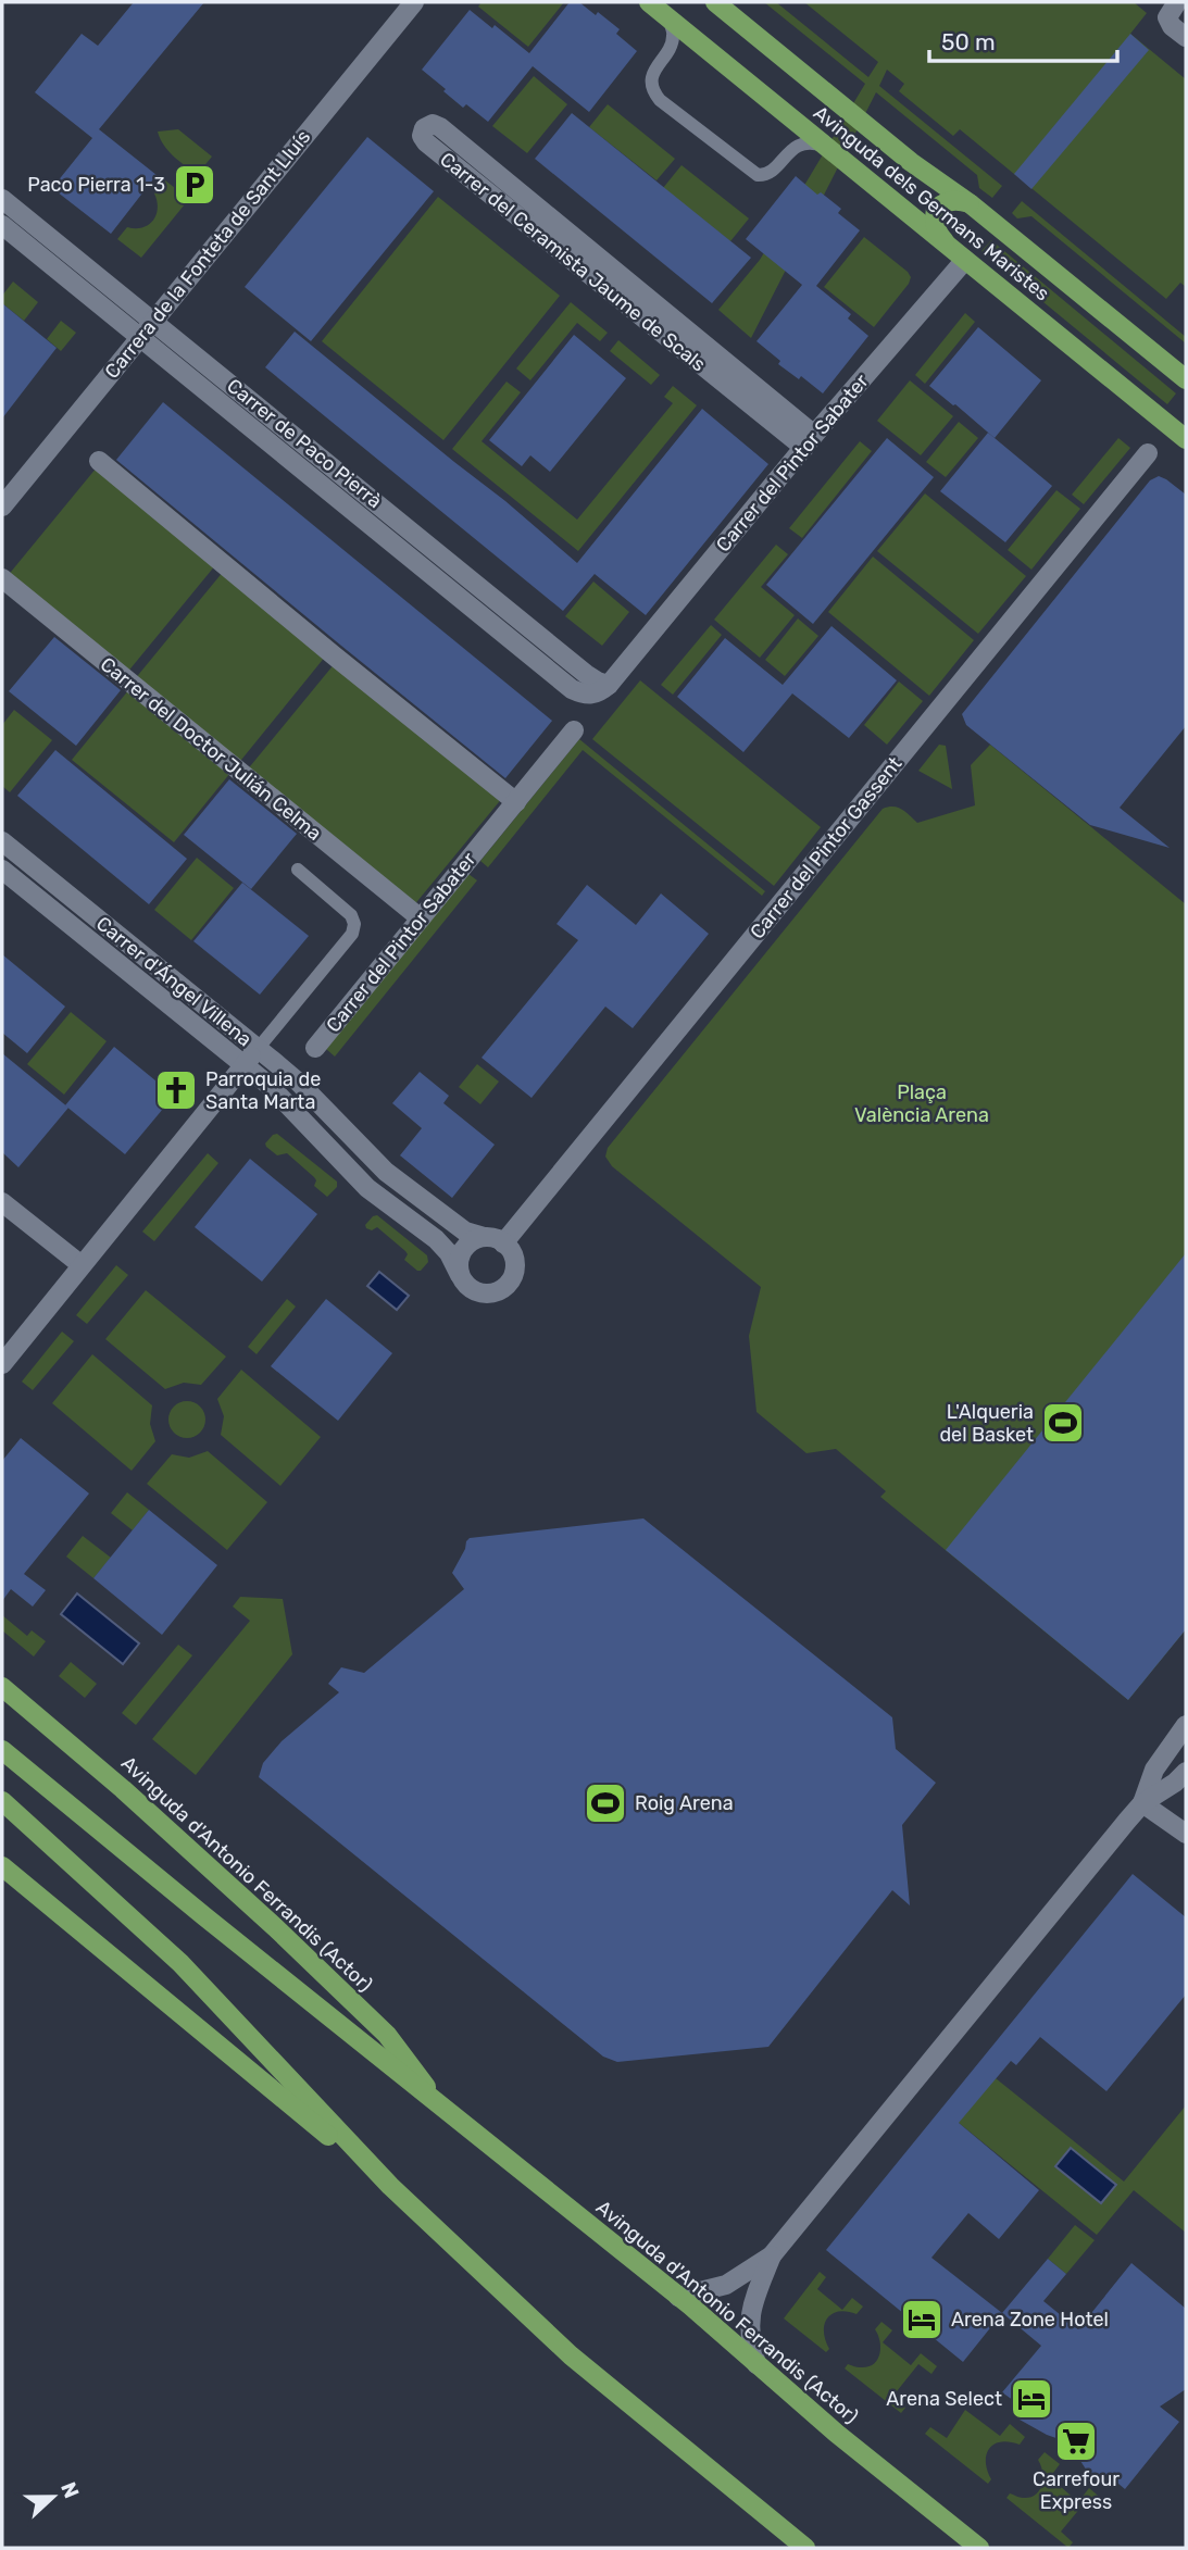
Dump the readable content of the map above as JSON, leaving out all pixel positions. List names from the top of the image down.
{
  "streets": {
    "main road": ["Avinguda dels Germans Maristes", "Avinguda d'Antonio Ferrandis (Actor)"],
    "street": [
      "Carrera de la Fonteta de Sant Lluís",
      "Carrer del Ceramista Jaume de Scals",
      "Carrer de Paco Pierrà",
      "Carrer del Pintor Sabater",
      "Carrer del Doctor Julián Celma",
      "Carrer del Pintor Gassent",
      "Carrer d'Ángel Villena"
    ]
  },
  "crossings": [
    ["Avinguda dels Germans Maristes", "Carrer del Pintor Sabater"],
    ["Carrera de la Fonteta de Sant Lluís", "Carrer de Paco Pierrà"],
    ["Carrer del Ceramista Jaume de Scals", "Carrer del Pintor Sabater"],
    ["Carrer de Paco Pierrà", "Carrer del Pintor Sabater"],
    ["Carrer del Pintor Sabater", "Carrer del Doctor Julián Celma"],
    ["Carrer del Pintor Gassent", "Carrer d'Ángel Villena"]
  ],
  "parks": ["Plaça València Arena"],
  "places": {
    "parking": ["Paco Pierra 1-3"],
    "church": ["Parroquia de Santa Marta"],
    "sports": ["L'Alqueria del Basket", "Roig Arena"],
    "hotel": ["Arena Zone Hotel", "Arena Select"],
    "supermarket": ["Carrefour Express"]
  },
  "scale_bar": "50 m",
  "north": "right"
}
